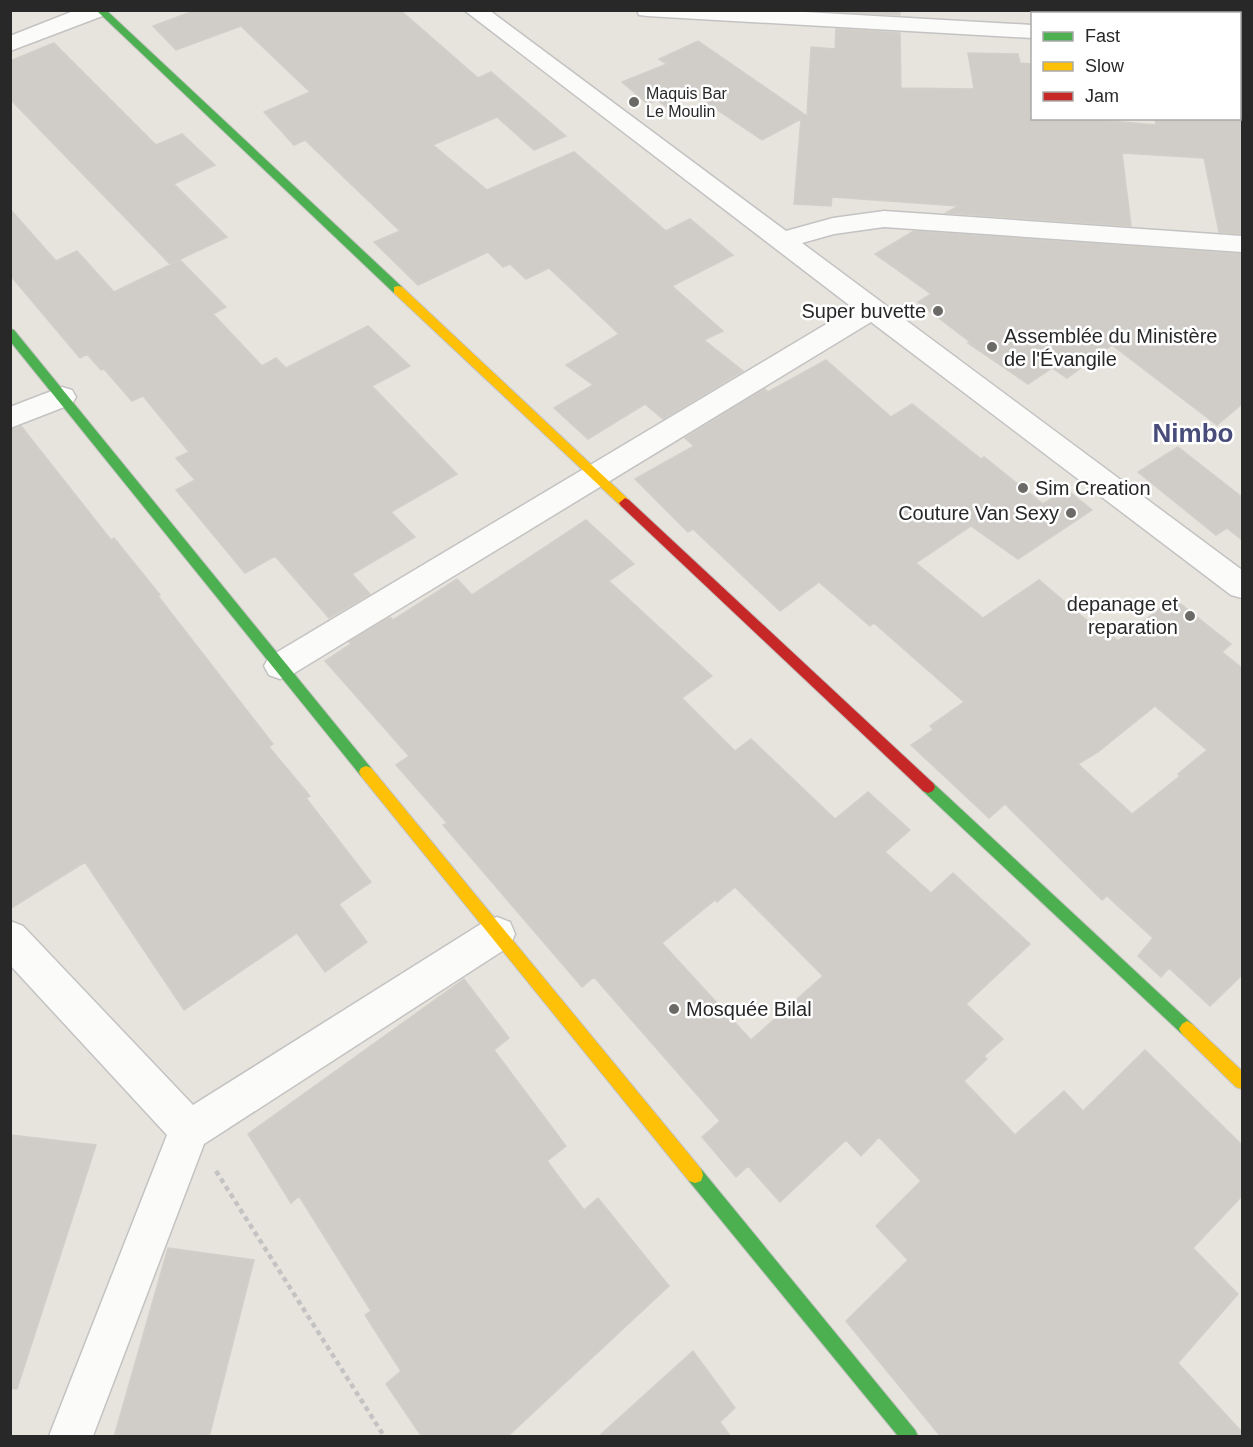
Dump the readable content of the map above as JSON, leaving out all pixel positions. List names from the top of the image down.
{
  "districts": ["Nimbo"],
  "places": [
    "Maquis Bar Le Moulin",
    "Super buvette",
    "Assemblée du Ministère de l'Évangile",
    "Sim Creation",
    "Couture Van Sexy",
    "depanage et reparation",
    "Mosquée Bilal"
  ],
  "legend": ["Fast", "Slow", "Jam"]
}
